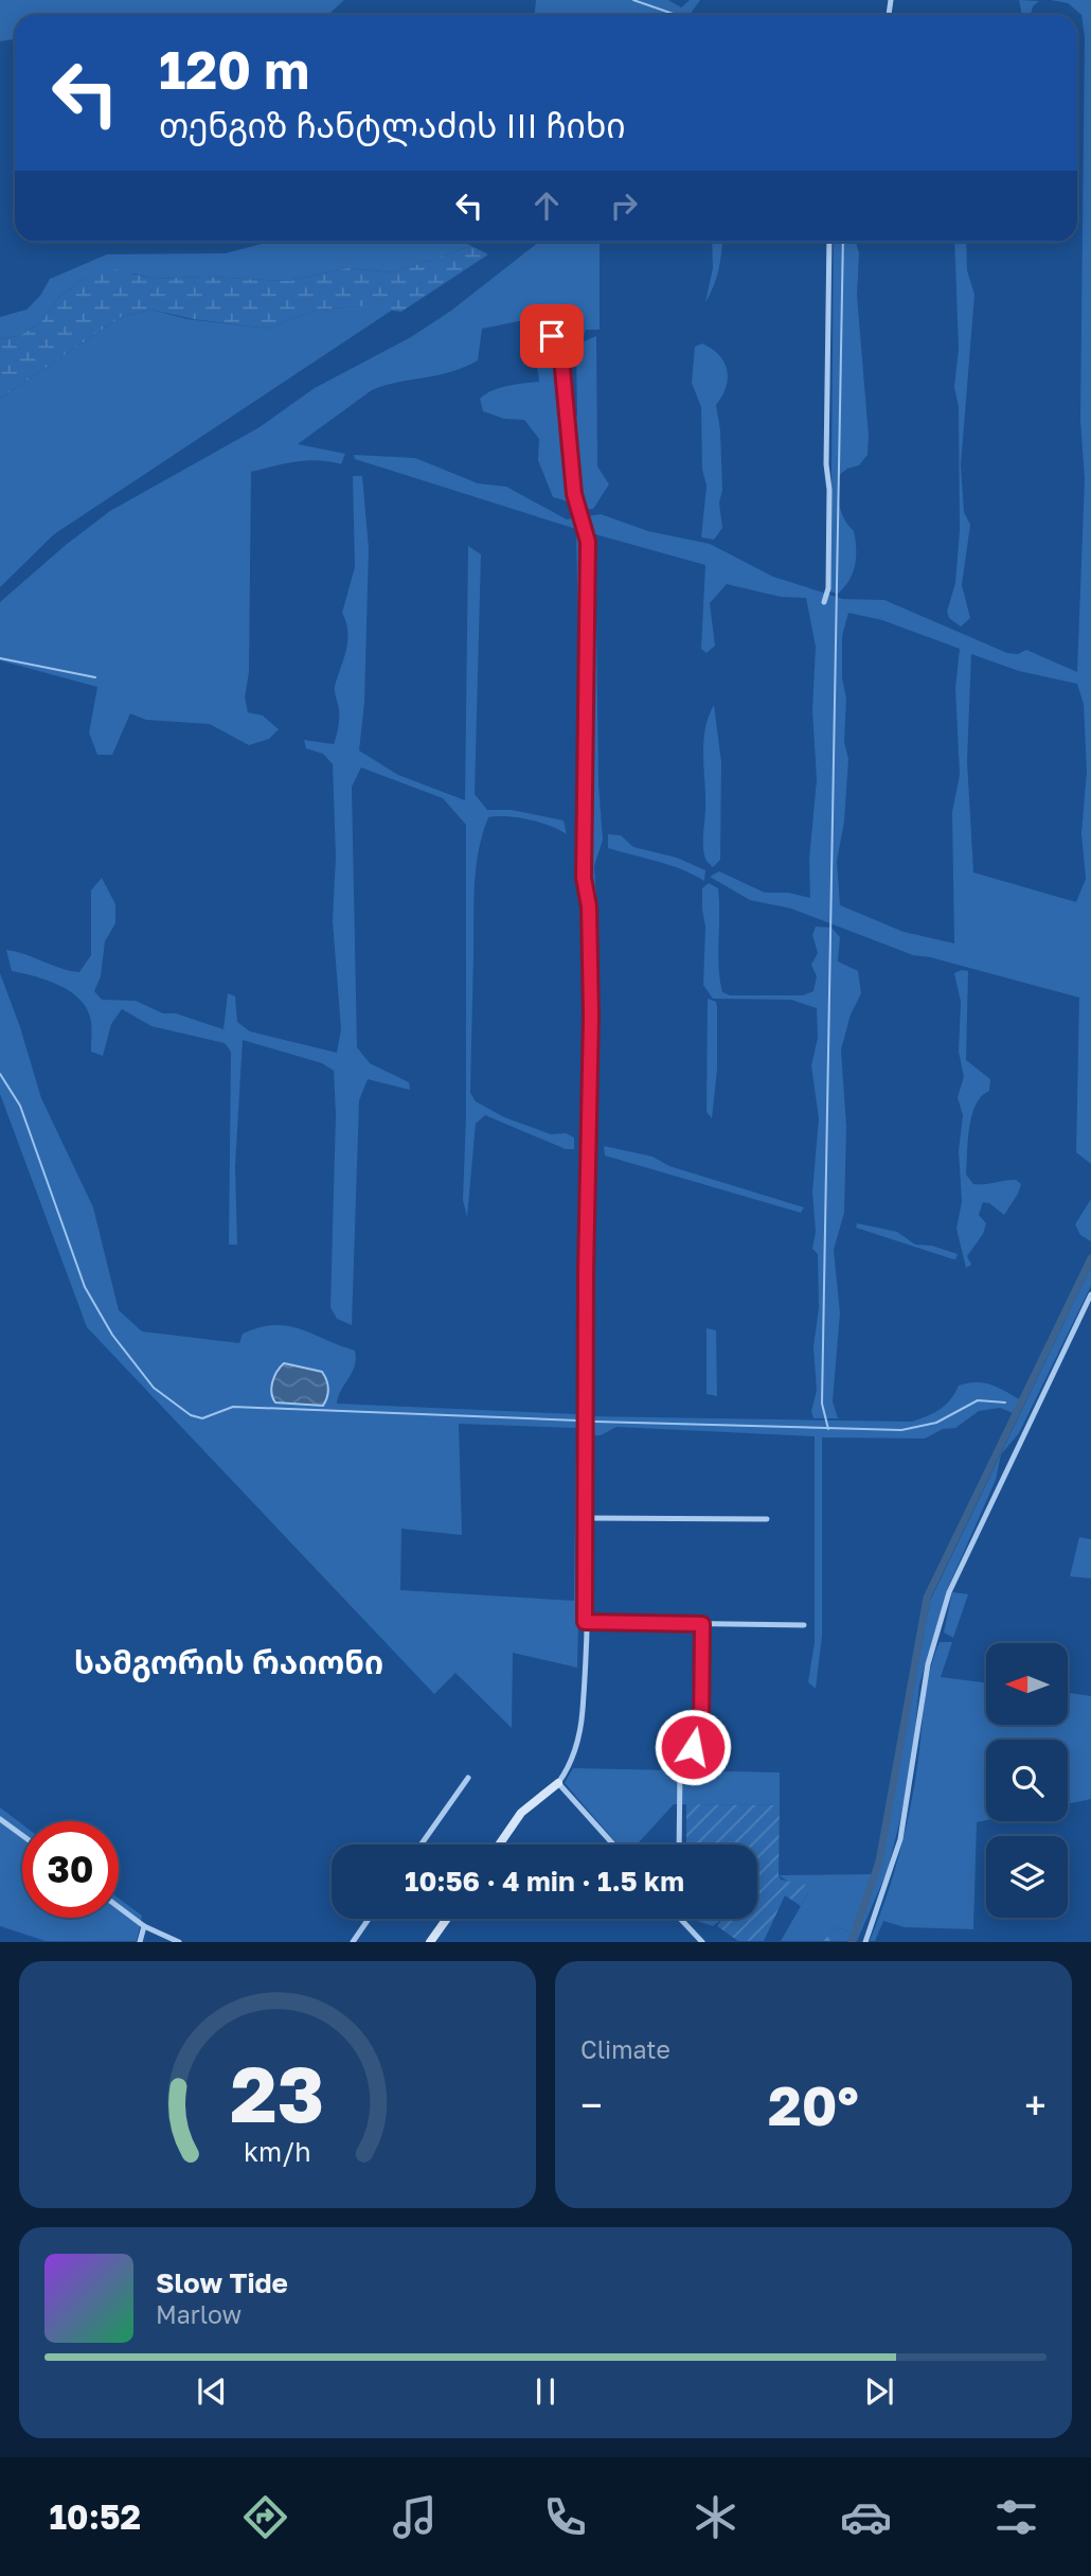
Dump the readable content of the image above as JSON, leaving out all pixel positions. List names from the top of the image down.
{
  "districts": ["სამგორის რაიონი"],
  "north": "left",
  "page": {
    "turn": ["120 m", "თენგიზ ჩანტლაძის III ჩიხი"],
    "limit": "30",
    "trip": "10:56 · 4 min · 1.5 km",
    "tile": "Climate",
    "heat": ["−", "20°", "+"],
    "song": ["Slow Tide", "Marlow"],
    "tabs": "10:52",
    "gauge": ["23", "km/h"]
  }
}
